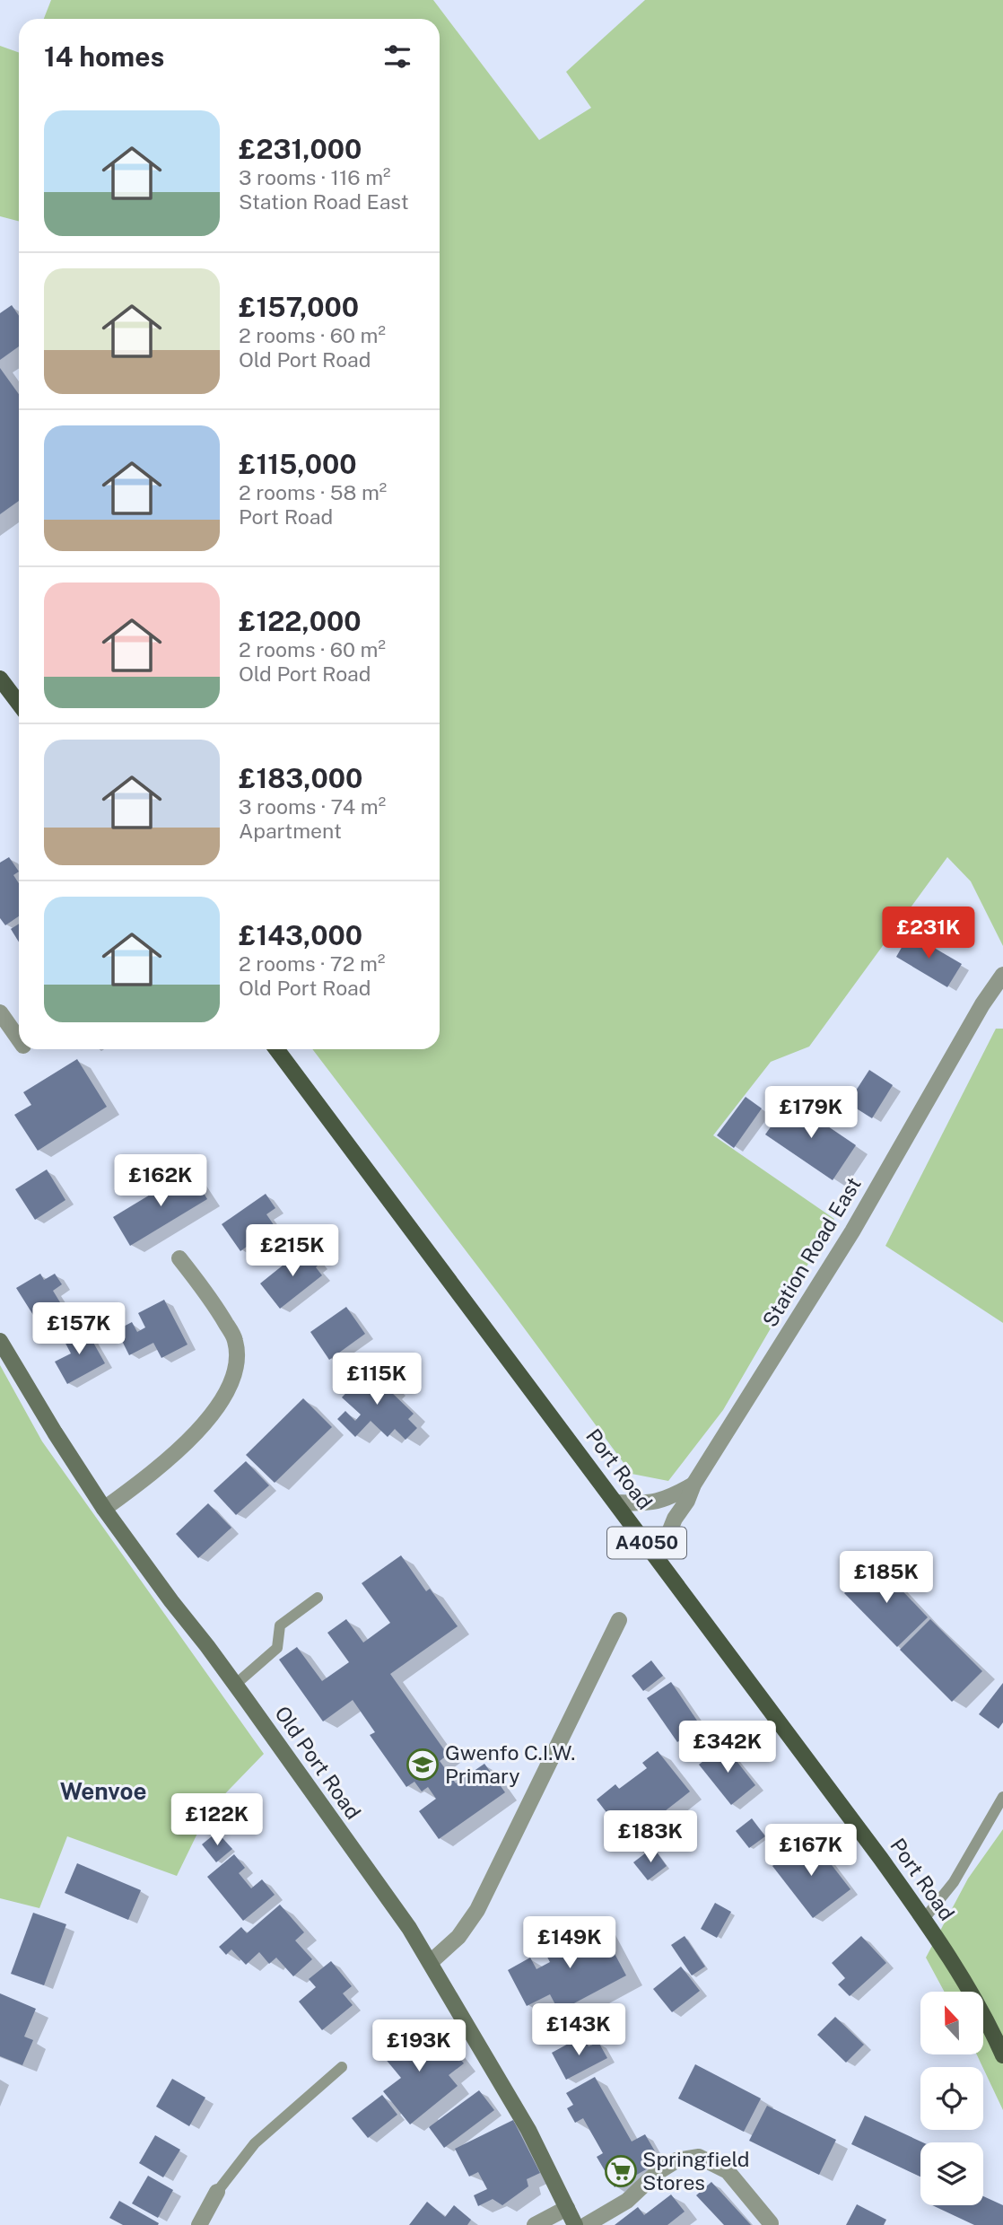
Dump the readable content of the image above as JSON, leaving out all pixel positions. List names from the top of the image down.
{
  "streets": {
    "main road": ["Port Road", "A4050"],
    "street": ["Station Road East", "Old Port Road"]
  },
  "crossings": [
    ["Station Road East", "Port Road"]
  ],
  "districts": ["Wenvoe"],
  "places": {
    "school or university": ["Gwenfo C.I.W. Primary"],
    "supermarket": ["Springfield Stores"]
  },
  "north": "top",
  "page": {
    "heading": "14 homes",
    "list": [
      {
        "name": "£231,000",
        "note": "3 rooms · 116 m² · Station Road East"
      },
      {
        "name": "£157,000",
        "note": "2 rooms · 60 m² · Old Port Road"
      },
      {
        "name": "£115,000",
        "note": "2 rooms · 58 m² · Port Road"
      },
      {
        "name": "£122,000",
        "note": "2 rooms · 60 m² · Old Port Road"
      },
      {
        "name": "£183,000",
        "note": "3 rooms · 74 m² · Apartment"
      },
      {
        "name": "£143,000",
        "note": "2 rooms · 72 m² · Old Port Road"
      }
    ],
    "price": [
      "£231K",
      "£179K",
      "£162K",
      "£215K",
      "£157K",
      "£115K",
      "£185K",
      "£342K",
      "£122K",
      "£183K",
      "£167K",
      "£149K",
      "£143K",
      "£193K"
    ]
  }
}
